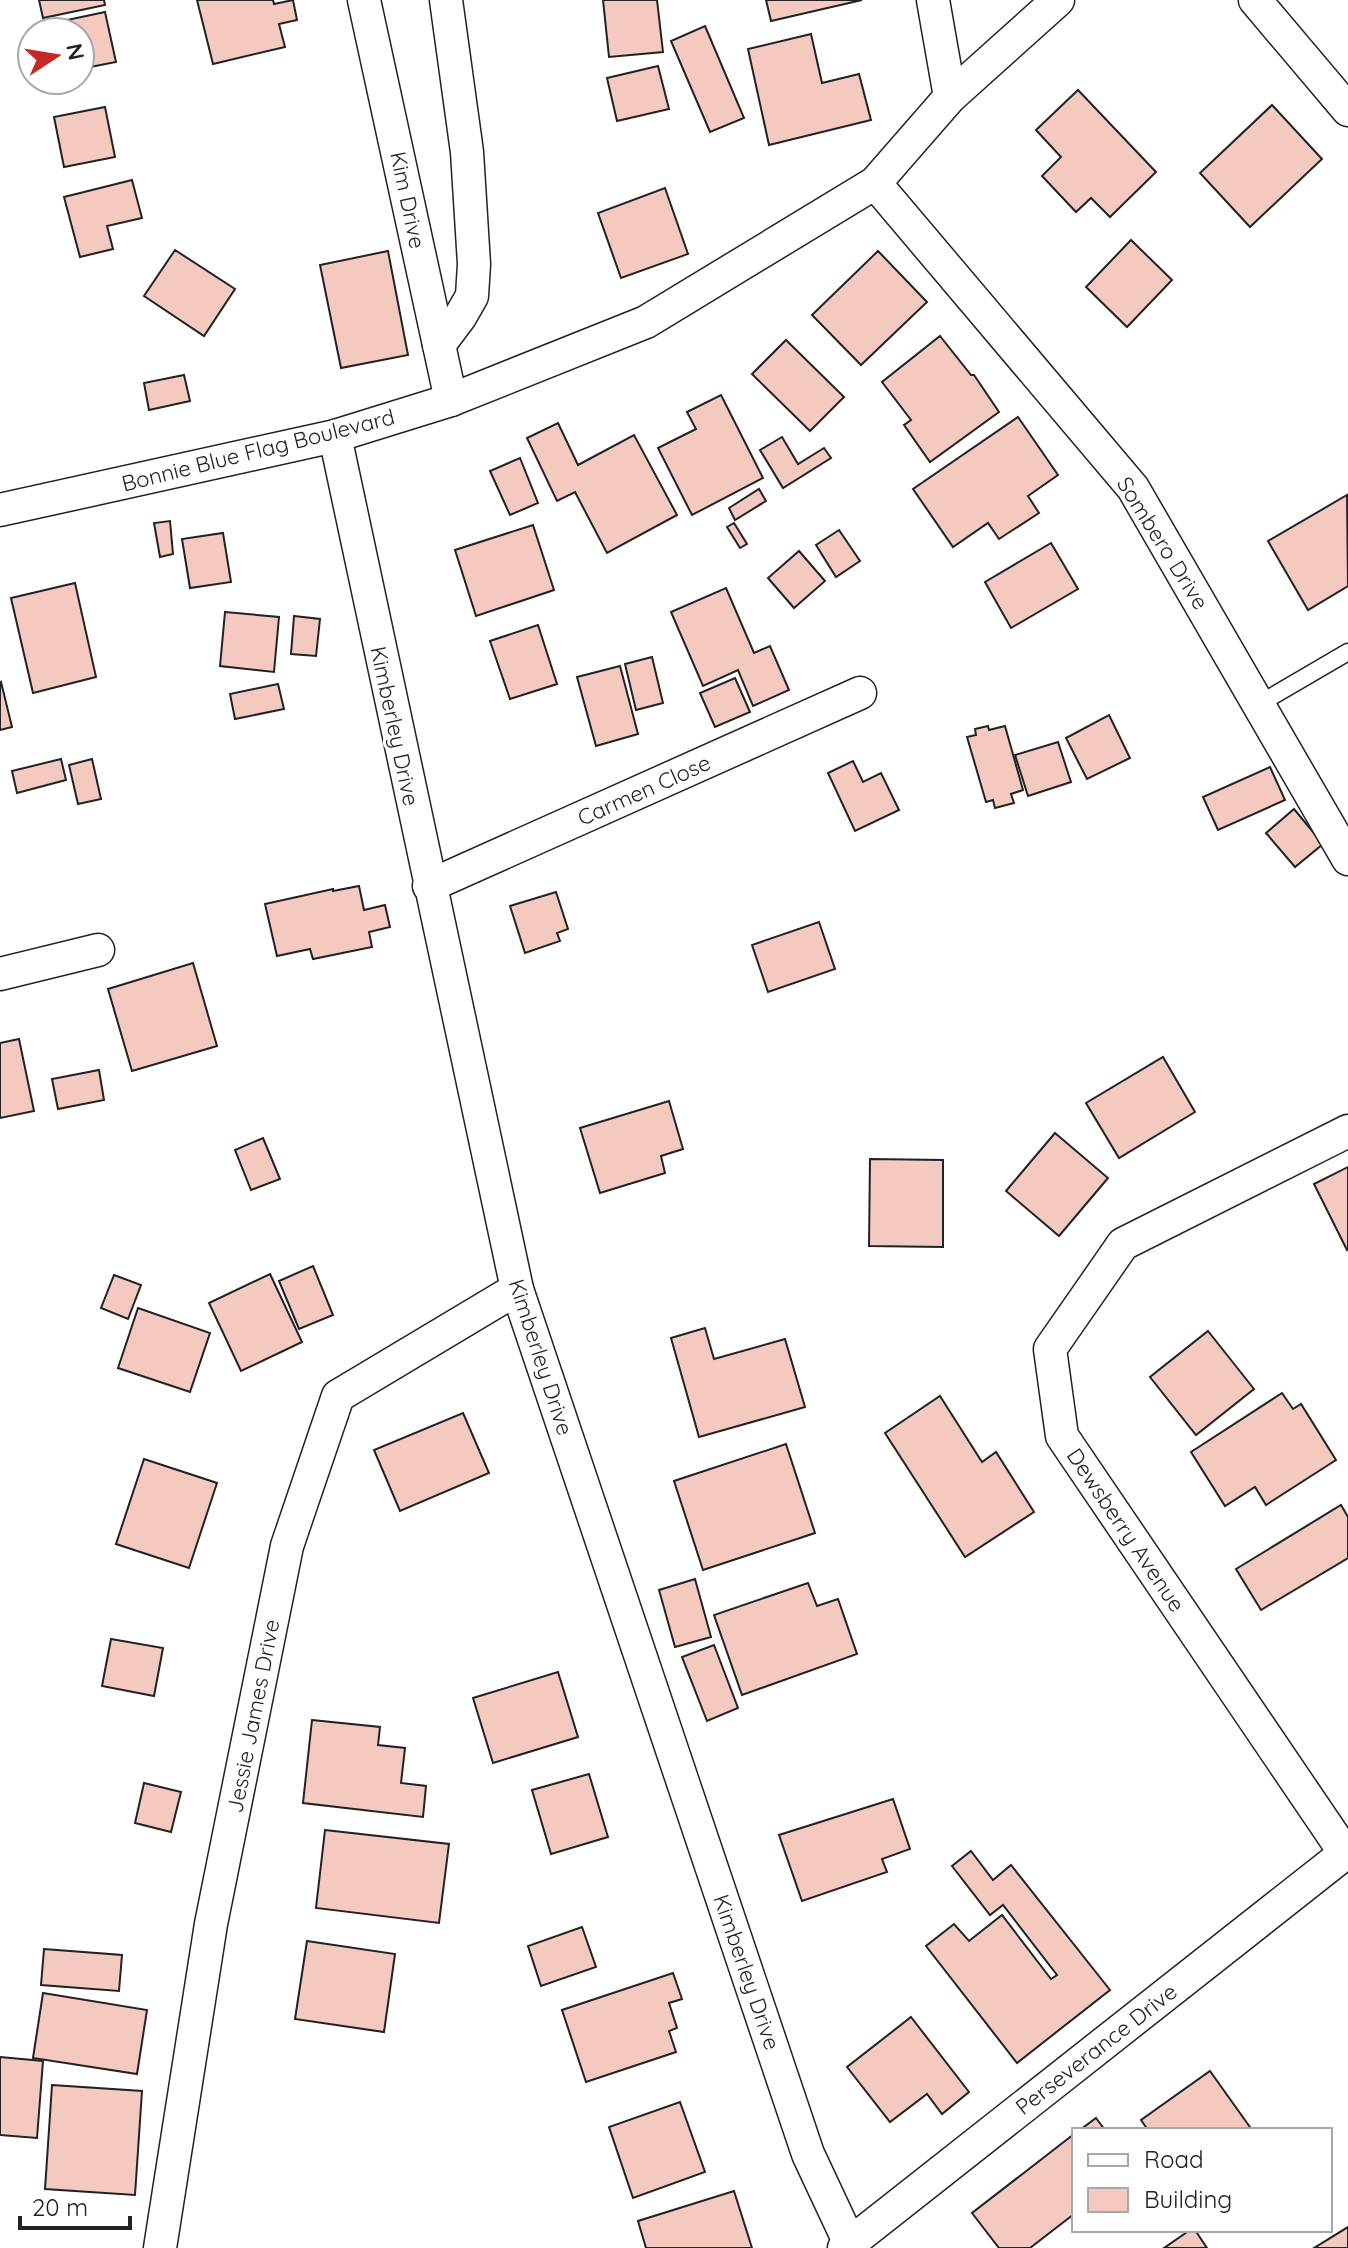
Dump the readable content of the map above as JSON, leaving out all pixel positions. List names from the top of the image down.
{
  "streets": {
    "street": [
      "Kim Drive",
      "Bonnie Blue Flag Boulevard",
      "Sombero Drive",
      "Kimberley Drive",
      "Carmen Close",
      "Dewsberry Avenue",
      "Jessie James Drive",
      "Perseverance Drive"
    ]
  },
  "crossings": [
    ["Kim Drive", "Bonnie Blue Flag Boulevard"],
    ["Bonnie Blue Flag Boulevard", "Sombero Drive"],
    ["Bonnie Blue Flag Boulevard", "Kimberley Drive"],
    ["Kimberley Drive", "Carmen Close"],
    ["Kimberley Drive", "Jessie James Drive"],
    ["Kimberley Drive", "Perseverance Drive"],
    ["Dewsberry Avenue", "Perseverance Drive"]
  ],
  "legend": ["Road", "Building"],
  "scale_bar": "20 m",
  "north": "right"
}
